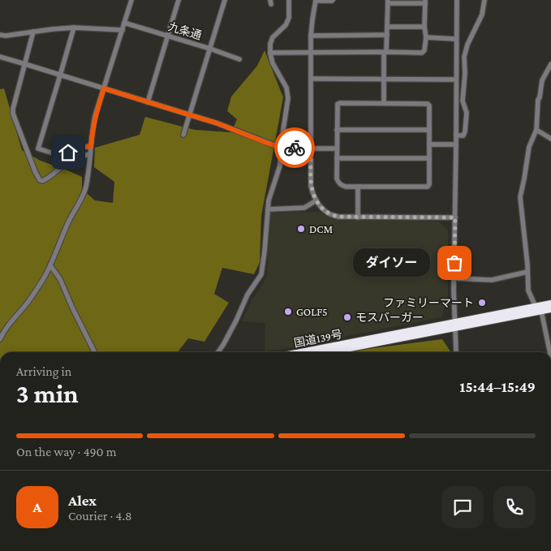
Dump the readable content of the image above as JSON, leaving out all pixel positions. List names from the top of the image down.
{
  "streets": {
    "highway": ["国道139号"],
    "street": ["九条通"]
  },
  "places": [
    "DCM",
    "ダイソー",
    "ファミリーマート",
    "GOLF5",
    "モスバーガー"
  ],
  "page": {
    "bubble": "ダイソー",
    "heading": ["3 min", "Arriving in", "15:44–15:49"],
    "panel": ["Alex", "Courier · 4.8"],
    "bar": "On the way · 490 m",
    "round": "A"
  }
}
